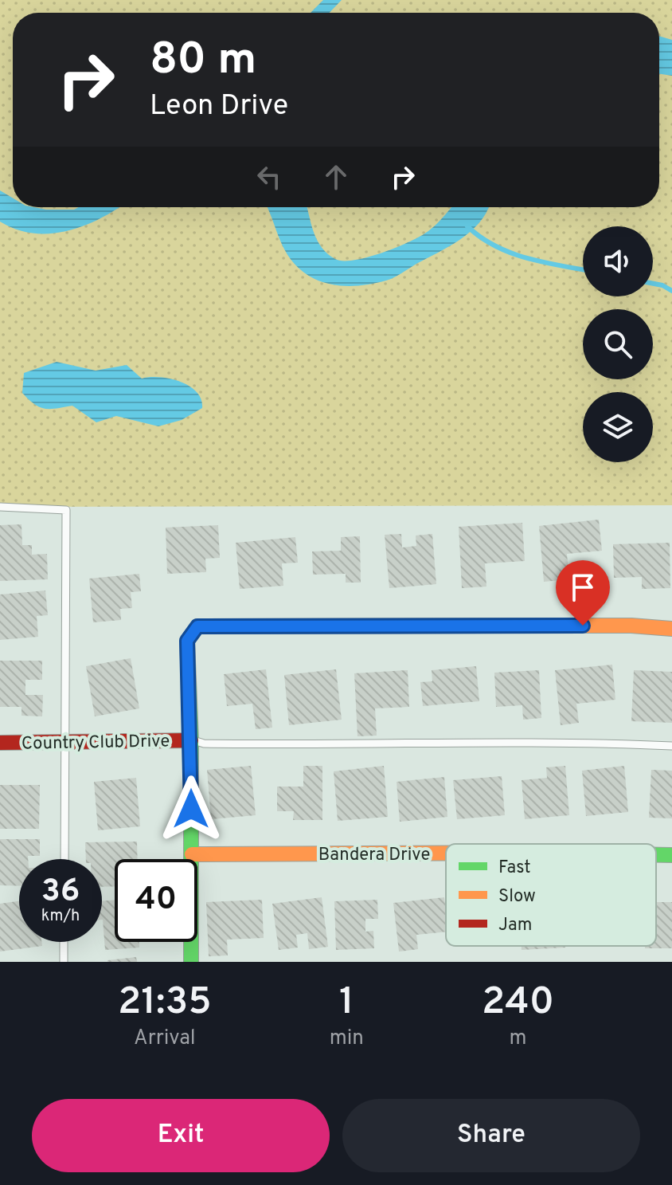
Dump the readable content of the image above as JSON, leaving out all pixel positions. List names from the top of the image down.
{
  "streets": {
    "street": ["Country Club Drive", "Bandera Drive"]
  },
  "legend": ["Fast", "Slow", "Jam"],
  "page": {
    "turn": ["80 m", "Leon Drive"],
    "speed": "36 km/h",
    "limit": "40",
    "eta": [
      "21:35",
      "Arrival",
      "1",
      "min",
      "240",
      "m"
    ],
    "buttons": ["Exit", "Share"]
  }
}
